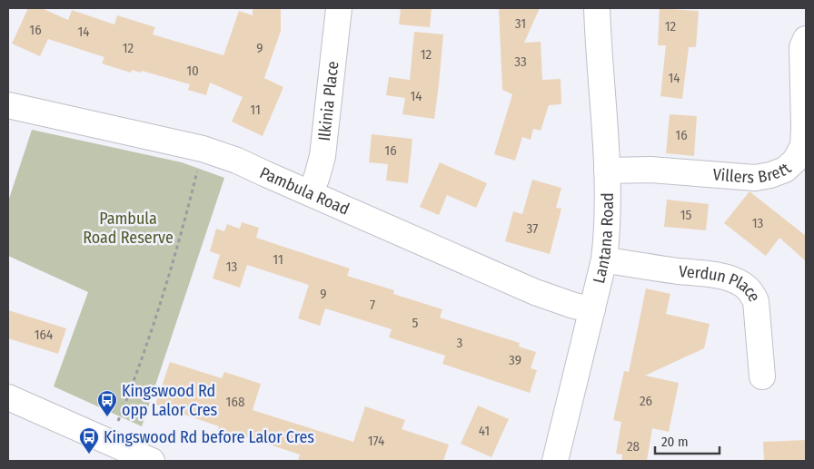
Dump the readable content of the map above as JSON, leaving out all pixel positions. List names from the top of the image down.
{
  "streets": {
    "street": [
      "Ilkinia Place",
      "Villers Brett",
      "Pambula Road",
      "Lantana Road",
      "Verdun Place"
    ]
  },
  "crossings": [
    ["Ilkinia Place", "Pambula Road"],
    ["Villers Brett", "Lantana Road"],
    ["Pambula Road", "Lantana Road"],
    ["Lantana Road", "Verdun Place"]
  ],
  "parks": ["Pambula Road Reserve"],
  "places": {
    "bus stop": ["Kingswood Rd opp Lalor Cres", "Kingswood Rd before Lalor Cres"]
  },
  "house_numbers": [
    "31",
    "12",
    "16",
    "14",
    "12",
    "9",
    "12",
    "33",
    "10",
    "14",
    "14",
    "11",
    "16",
    "16",
    "15",
    "13",
    "37",
    "11",
    "13",
    "9",
    "7",
    "5",
    "164",
    "3",
    "39",
    "26",
    "168",
    "41",
    "174",
    "28"
  ],
  "scale_bar": "20 m"
}
